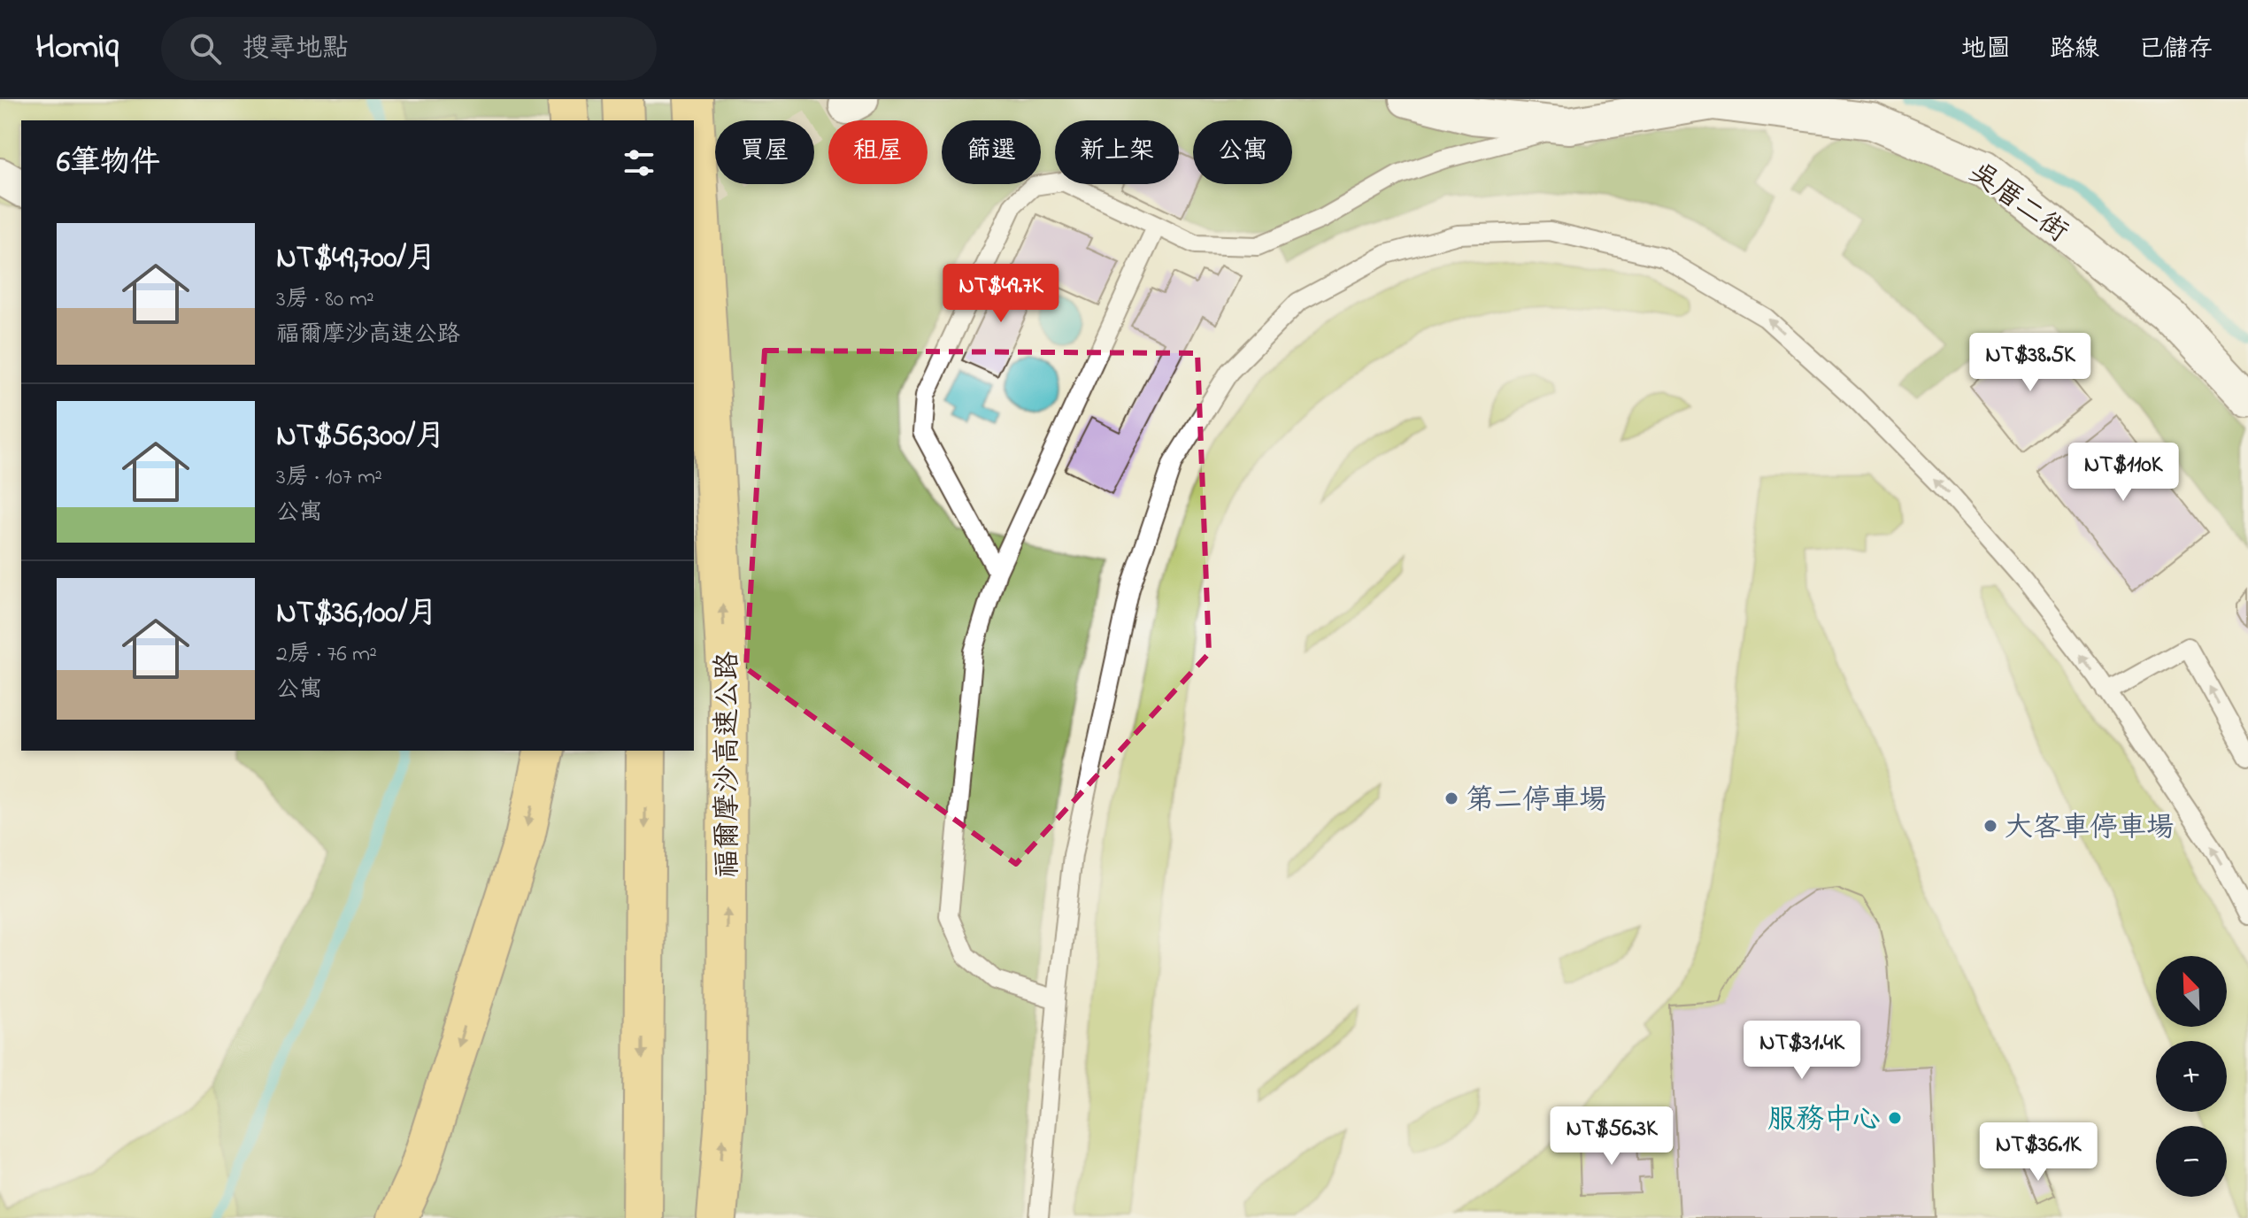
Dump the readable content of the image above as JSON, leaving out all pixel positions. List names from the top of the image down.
{
  "streets": {
    "highway": ["福爾摩沙高速公路"],
    "street": ["吳厝二街"]
  },
  "places": ["第二停車場", "大客車停車場", "服務中心"],
  "north": "top left",
  "page": {
    "header": "Homiq",
    "search": "搜尋地點",
    "nav": ["地圖", "路線", "已儲存"],
    "chip": [
      "買屋",
      "租屋",
      "篩選",
      "新上架",
      "公寓"
    ],
    "heading": "6筆物件",
    "list": [
      {
        "name": "NT$49,700/月",
        "note": "3房 · 80 m² · 福爾摩沙高速公路"
      },
      {
        "name": "NT$56,300/月",
        "note": "3房 · 107 m² · 公寓"
      },
      {
        "name": "NT$36,100/月",
        "note": "2房 · 76 m² · 公寓"
      }
    ],
    "price": [
      "NT$49.7K",
      "NT$38.5K",
      "NT$110K",
      "NT$31.4K",
      "NT$56.3K",
      "NT$36.1K"
    ],
    "map_buttons": ["+", "−"]
  }
}
